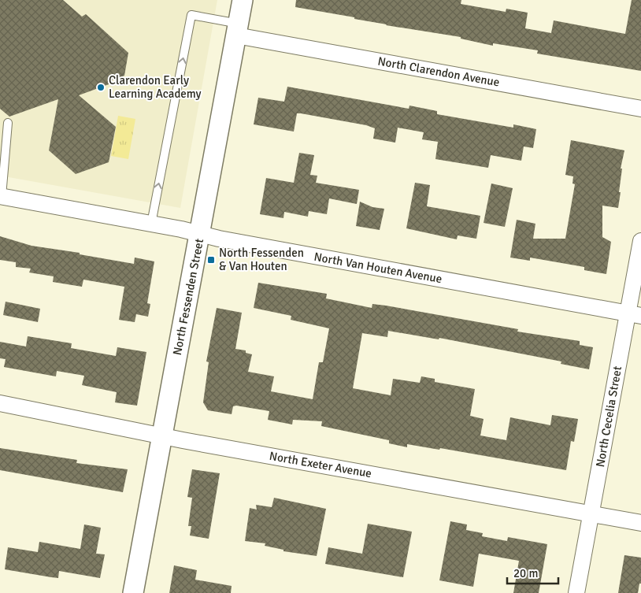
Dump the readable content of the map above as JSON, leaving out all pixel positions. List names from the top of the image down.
{
  "streets": {
    "street": [
      "North Clarendon Avenue",
      "North Van Houten Avenue",
      "North Fessenden Street",
      "North Cecelia Street",
      "North Exeter Avenue"
    ]
  },
  "crossings": [
    ["North Clarendon Avenue", "North Fessenden Street"],
    ["North Van Houten Avenue", "North Fessenden Street"],
    ["North Van Houten Avenue", "North Cecelia Street"],
    ["North Fessenden Street", "North Exeter Avenue"],
    ["North Cecelia Street", "North Exeter Avenue"]
  ],
  "places": {
    "other": ["Clarendon Early Learning Academy"],
    "transit": ["North Fessenden & Van Houten"]
  },
  "scale_bar": "20 m"
}
